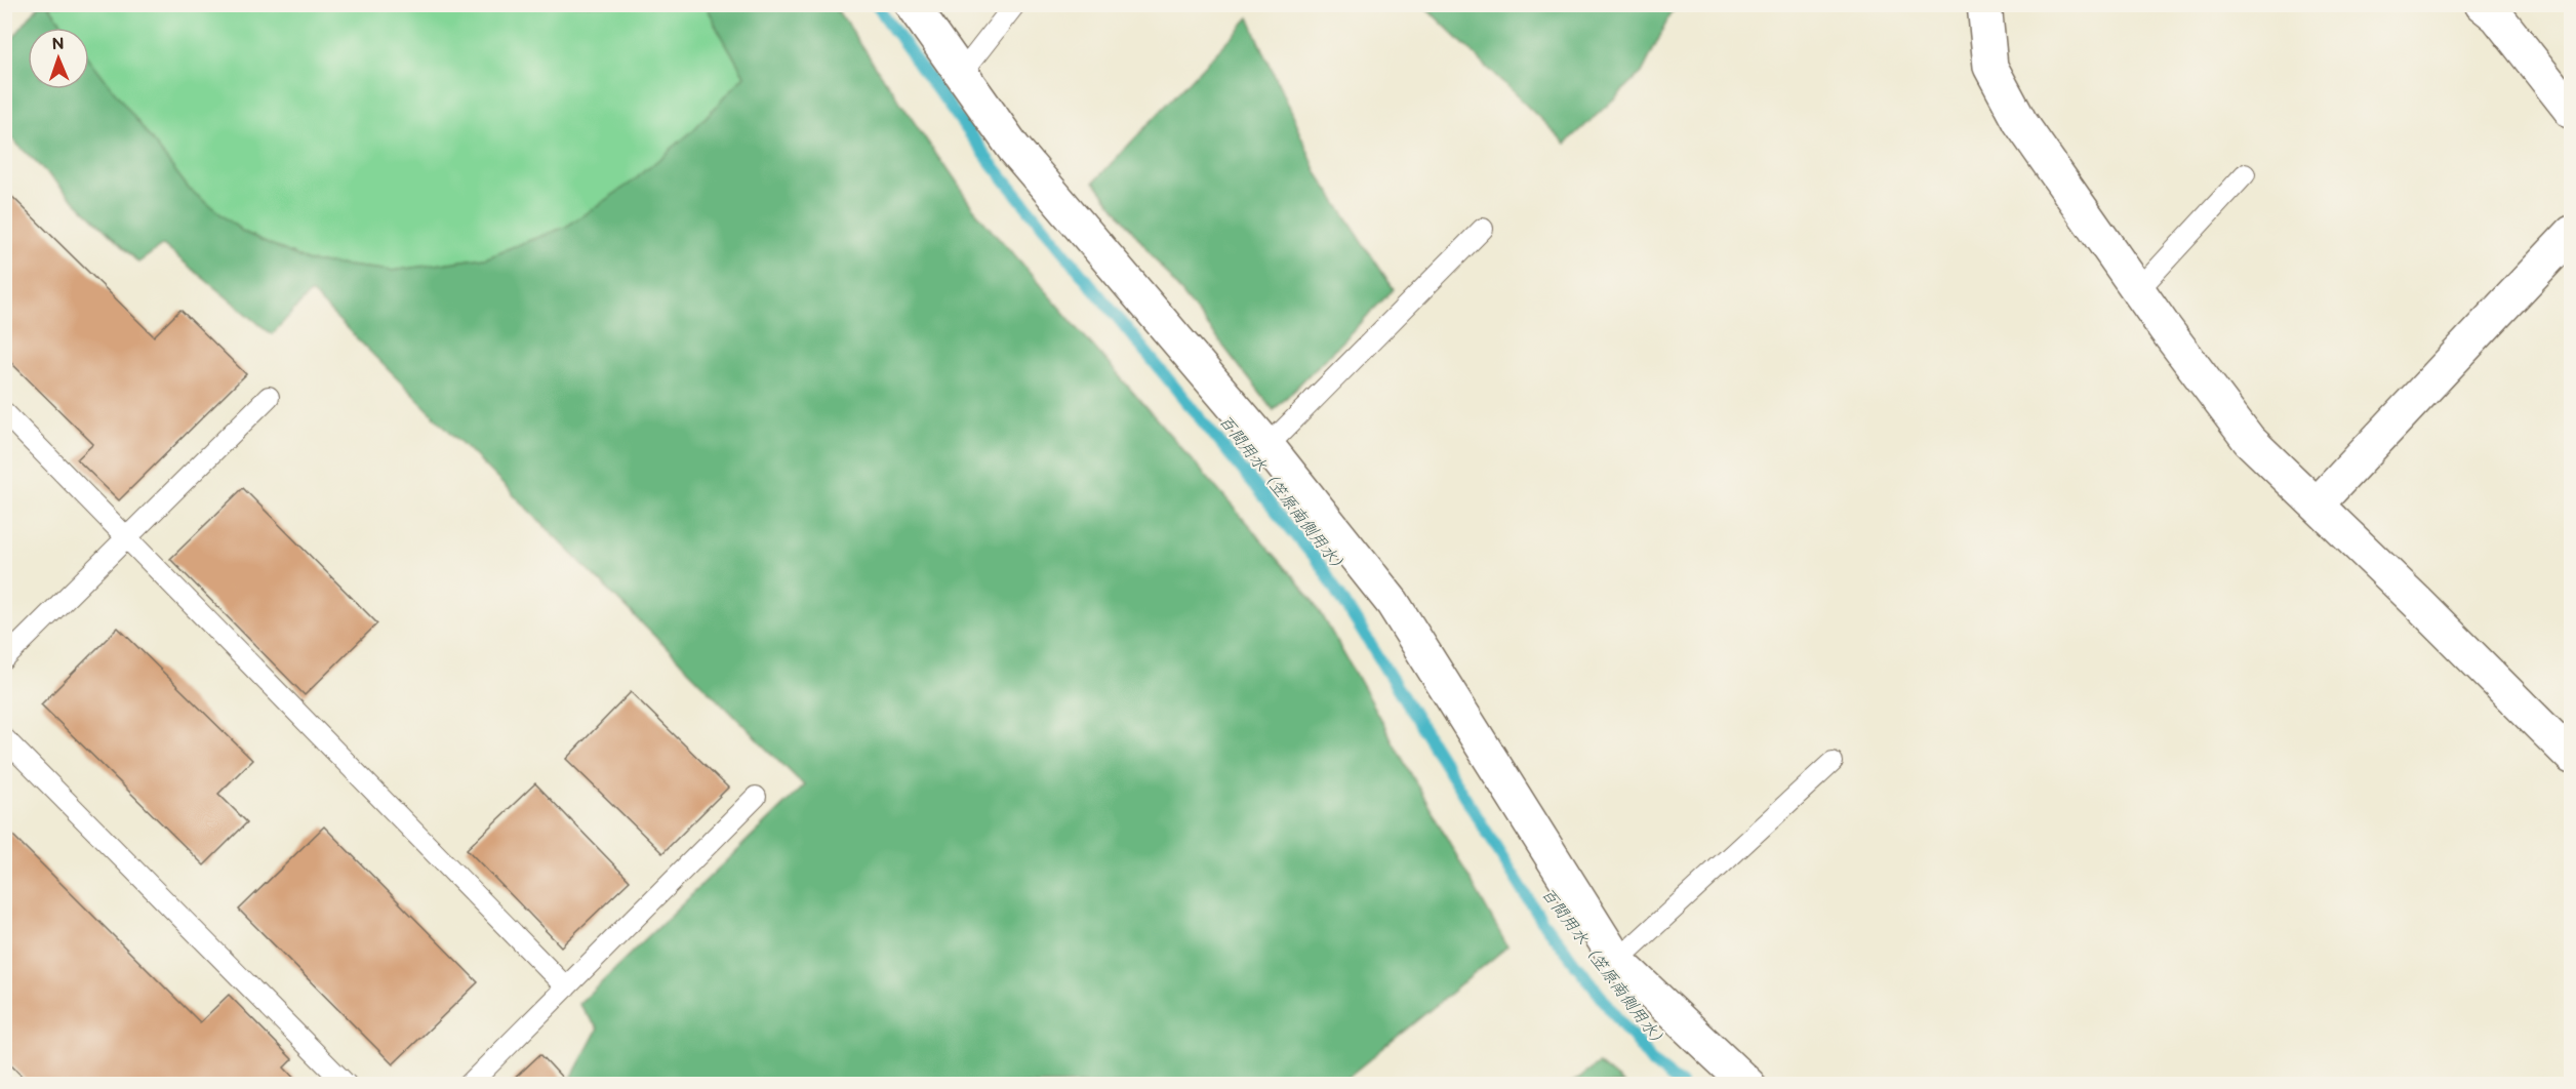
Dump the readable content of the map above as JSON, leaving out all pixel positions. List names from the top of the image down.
{
  "water": ["百間用水（笠原南側用水）"],
  "north": "top"
}
